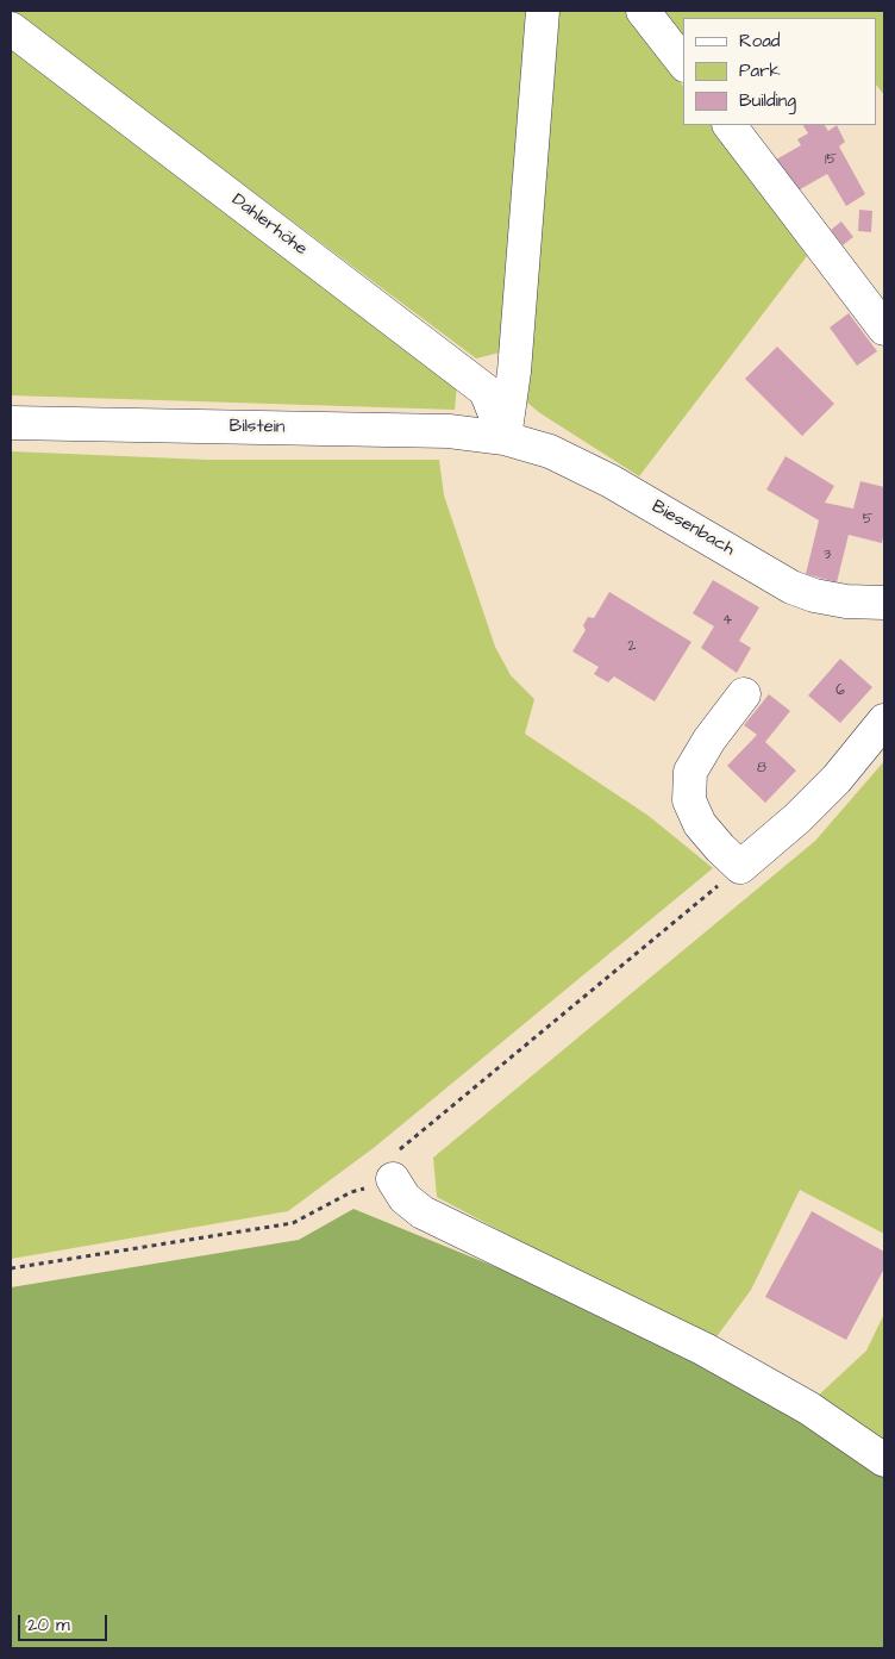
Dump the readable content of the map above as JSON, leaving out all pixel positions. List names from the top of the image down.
{
  "streets": {
    "street": ["Dahlerhöhe", "Bilstein", "Biesenbach"]
  },
  "crossings": [
    ["Dahlerhöhe", "Bilstein"],
    ["Dahlerhöhe", "Biesenbach"],
    ["Bilstein", "Biesenbach"]
  ],
  "house_numbers": [
    "15",
    "5",
    "3",
    "4",
    "2",
    "6",
    "8"
  ],
  "legend": ["Road", "Park", "Building"],
  "scale_bar": "20 m"
}
